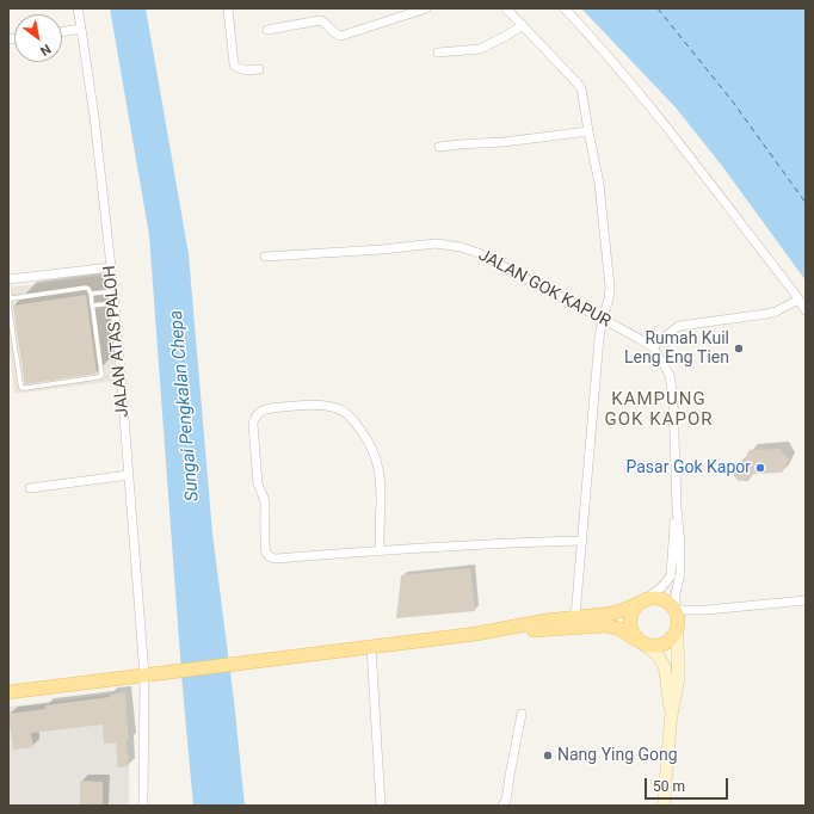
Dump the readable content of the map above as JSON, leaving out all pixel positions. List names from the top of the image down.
{
  "streets": {
    "street": ["JALAN GOK KAPUR", "JALAN ATAS PALOH"]
  },
  "districts": ["KAMPUNG GOK KAPOR"],
  "water": ["Sungai Pengkalan Chepa"],
  "places": ["Rumah Kuil Leng Eng Tien", "Pasar Gok Kapor", "Nang Ying Gong"],
  "scale_bar": "50 m",
  "north": "bottom right"
}
